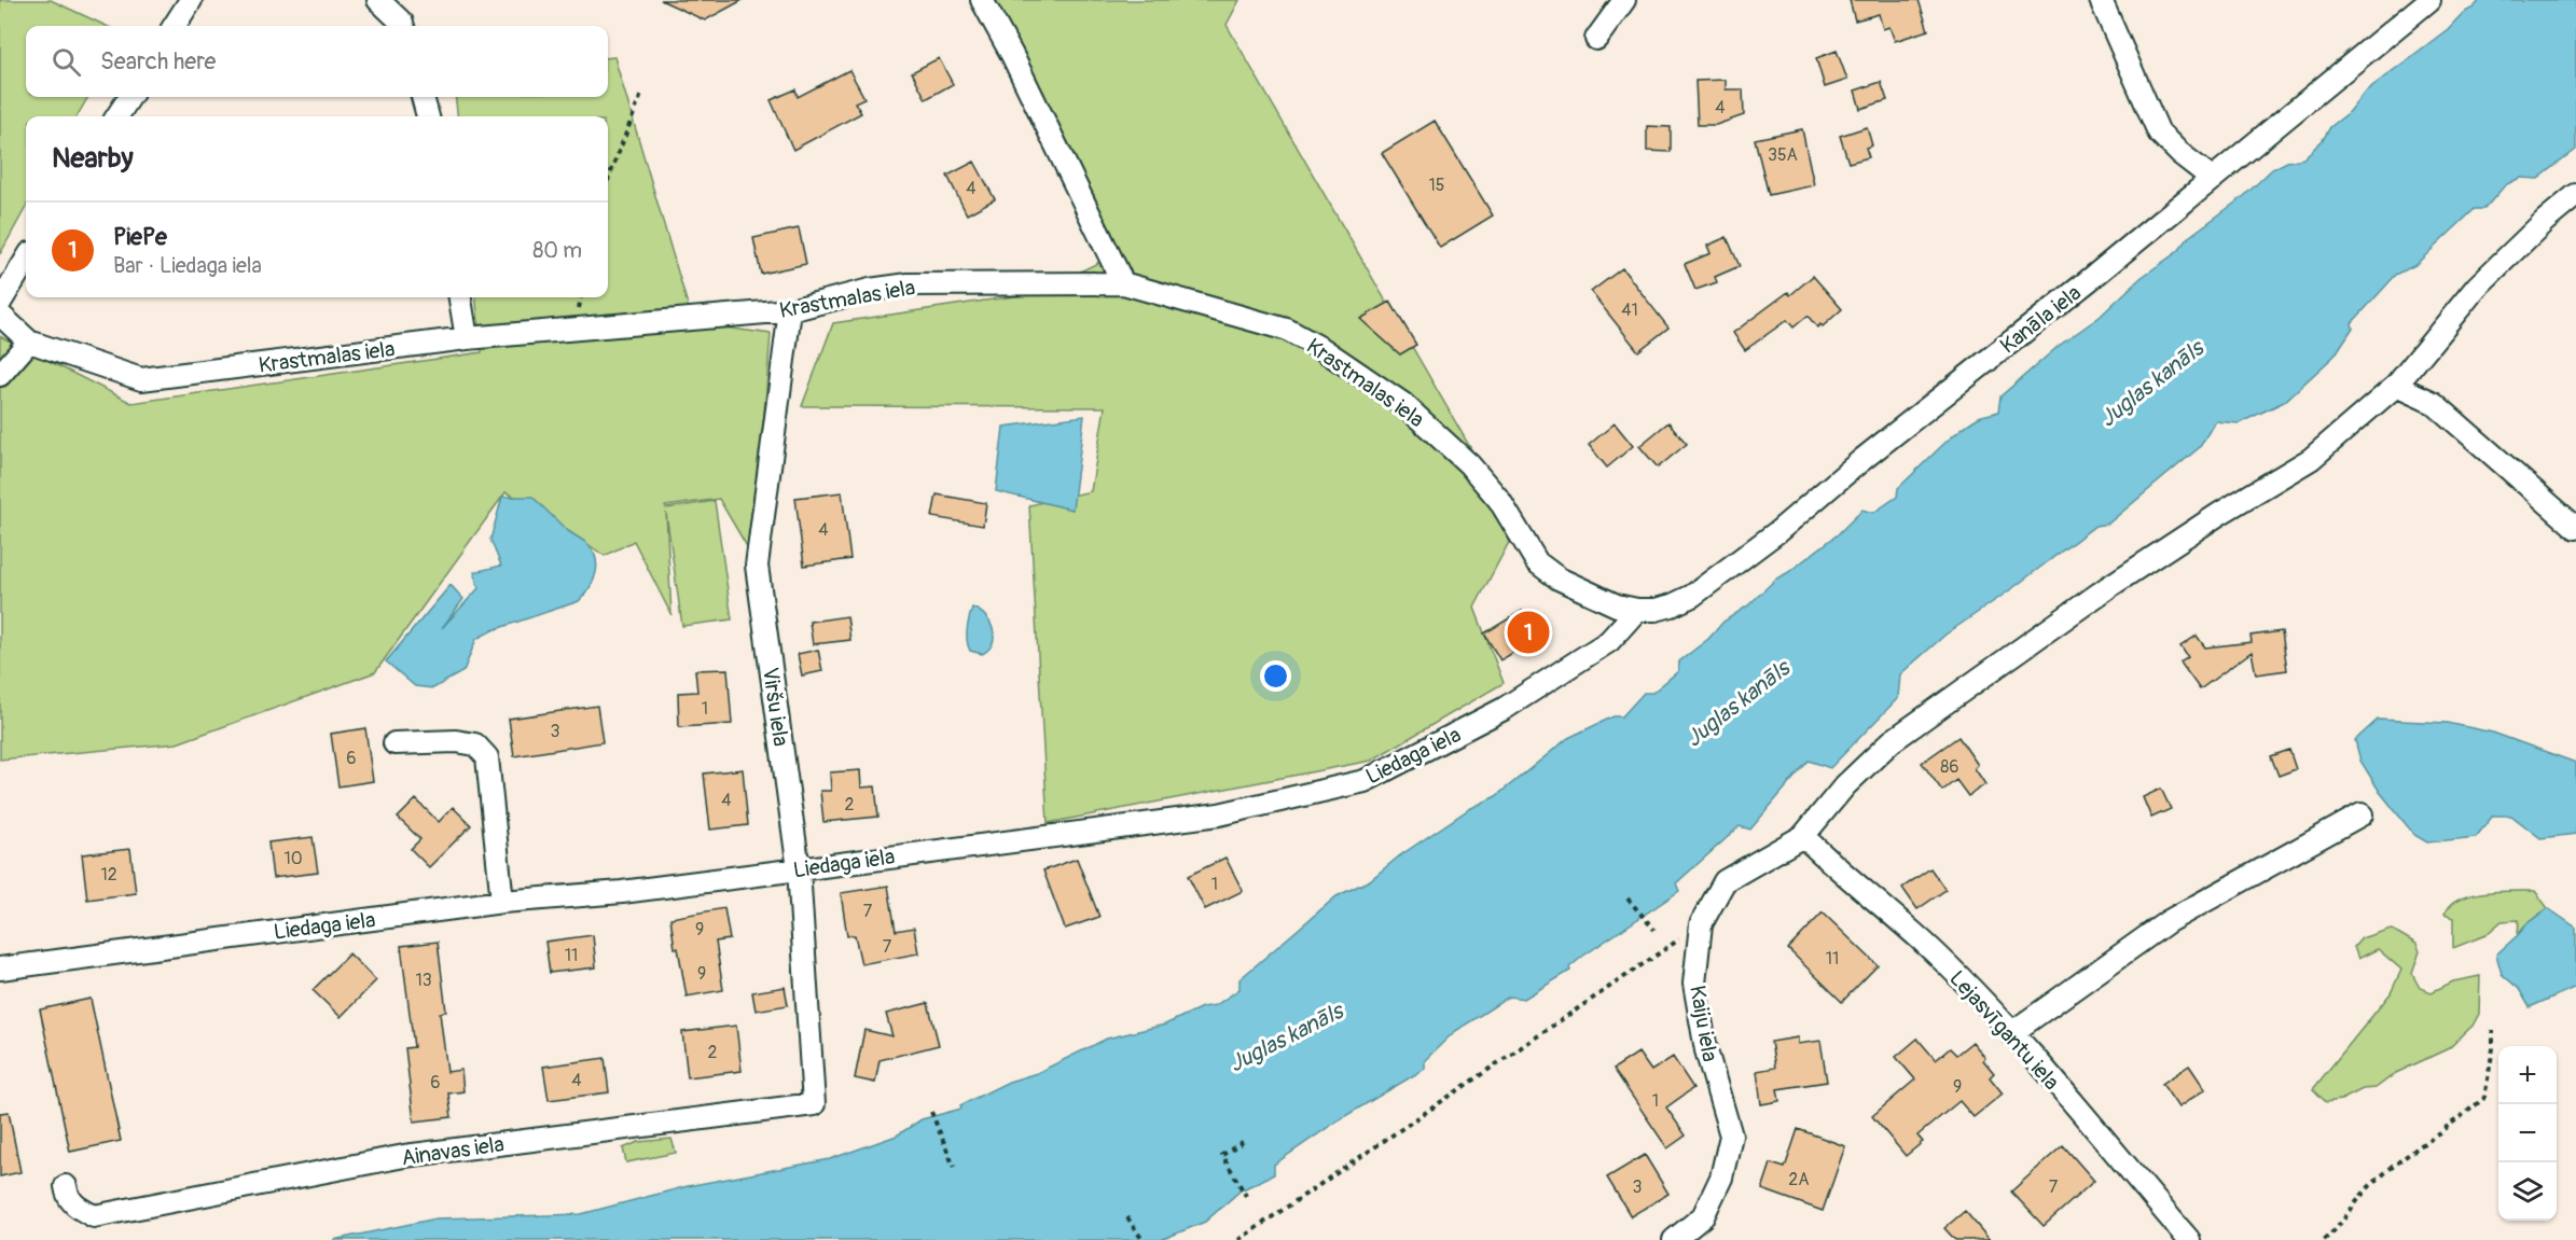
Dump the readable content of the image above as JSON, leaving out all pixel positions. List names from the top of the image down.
{
  "streets": {
    "street": [
      "Krastmalas iela",
      "Kanāla iela",
      "Viršu iela",
      "Liedaga iela",
      "Kaiju iela",
      "Lejasvīgantu iela",
      "Ainavas iela"
    ]
  },
  "crossings": [
    ["Krastmalas iela", "Kanāla iela"],
    ["Krastmalas iela", "Viršu iela"],
    ["Krastmalas iela", "Liedaga iela"],
    ["Kanāla iela", "Liedaga iela"],
    ["Viršu iela", "Liedaga iela"],
    ["Viršu iela", "Ainavas iela"],
    ["Kaiju iela", "Lejasvīgantu iela"]
  ],
  "water": ["Juglas kanāls"],
  "house_numbers": [
    "4",
    "35A",
    "15",
    "4",
    "41",
    "4",
    "1",
    "3",
    "6",
    "86",
    "4",
    "2",
    "10",
    "12",
    "1",
    "7",
    "9",
    "7",
    "11",
    "11",
    "9",
    "13",
    "2",
    "4",
    "6",
    "9",
    "1",
    "2A",
    "3",
    "7"
  ],
  "page": {
    "search": "Search here",
    "heading": "Nearby",
    "list": [
      {
        "mark": "1",
        "name": "PiePe",
        "note": "Bar · Liedaga iela",
        "value": "80 m"
      }
    ],
    "pins": "1",
    "map_buttons": ["+", "−"]
  }
}
